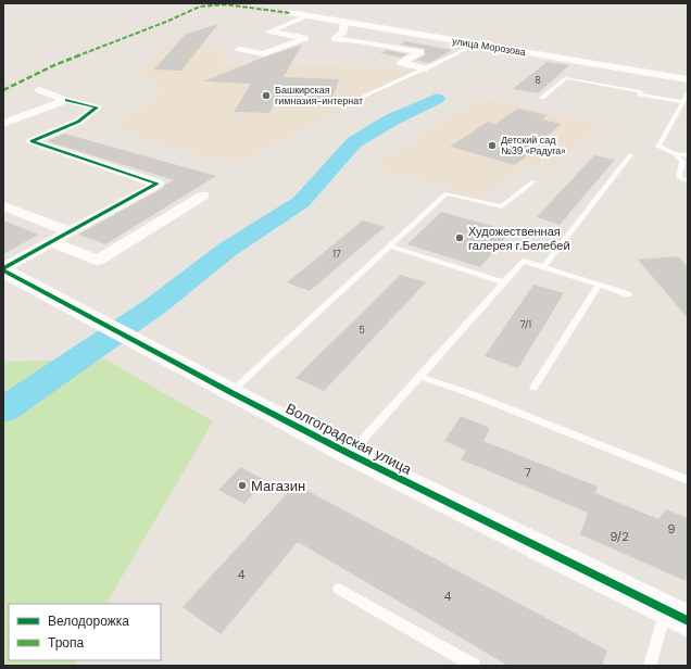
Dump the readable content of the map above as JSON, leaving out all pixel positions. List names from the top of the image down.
{
  "streets": {
    "street": ["улица Морозова", "Волгоградская улица"]
  },
  "places": [
    "Башкирская гимназия-интернат",
    "Детский сад №39 «Радуга»",
    "Художественная галерея г.Белебей",
    "Магазин"
  ],
  "house_numbers": [
    "8",
    "17",
    "7/1",
    "5",
    "7",
    "9",
    "9/2",
    "4",
    "4"
  ],
  "legend": ["Велодорожка", "Тропа"]
}
